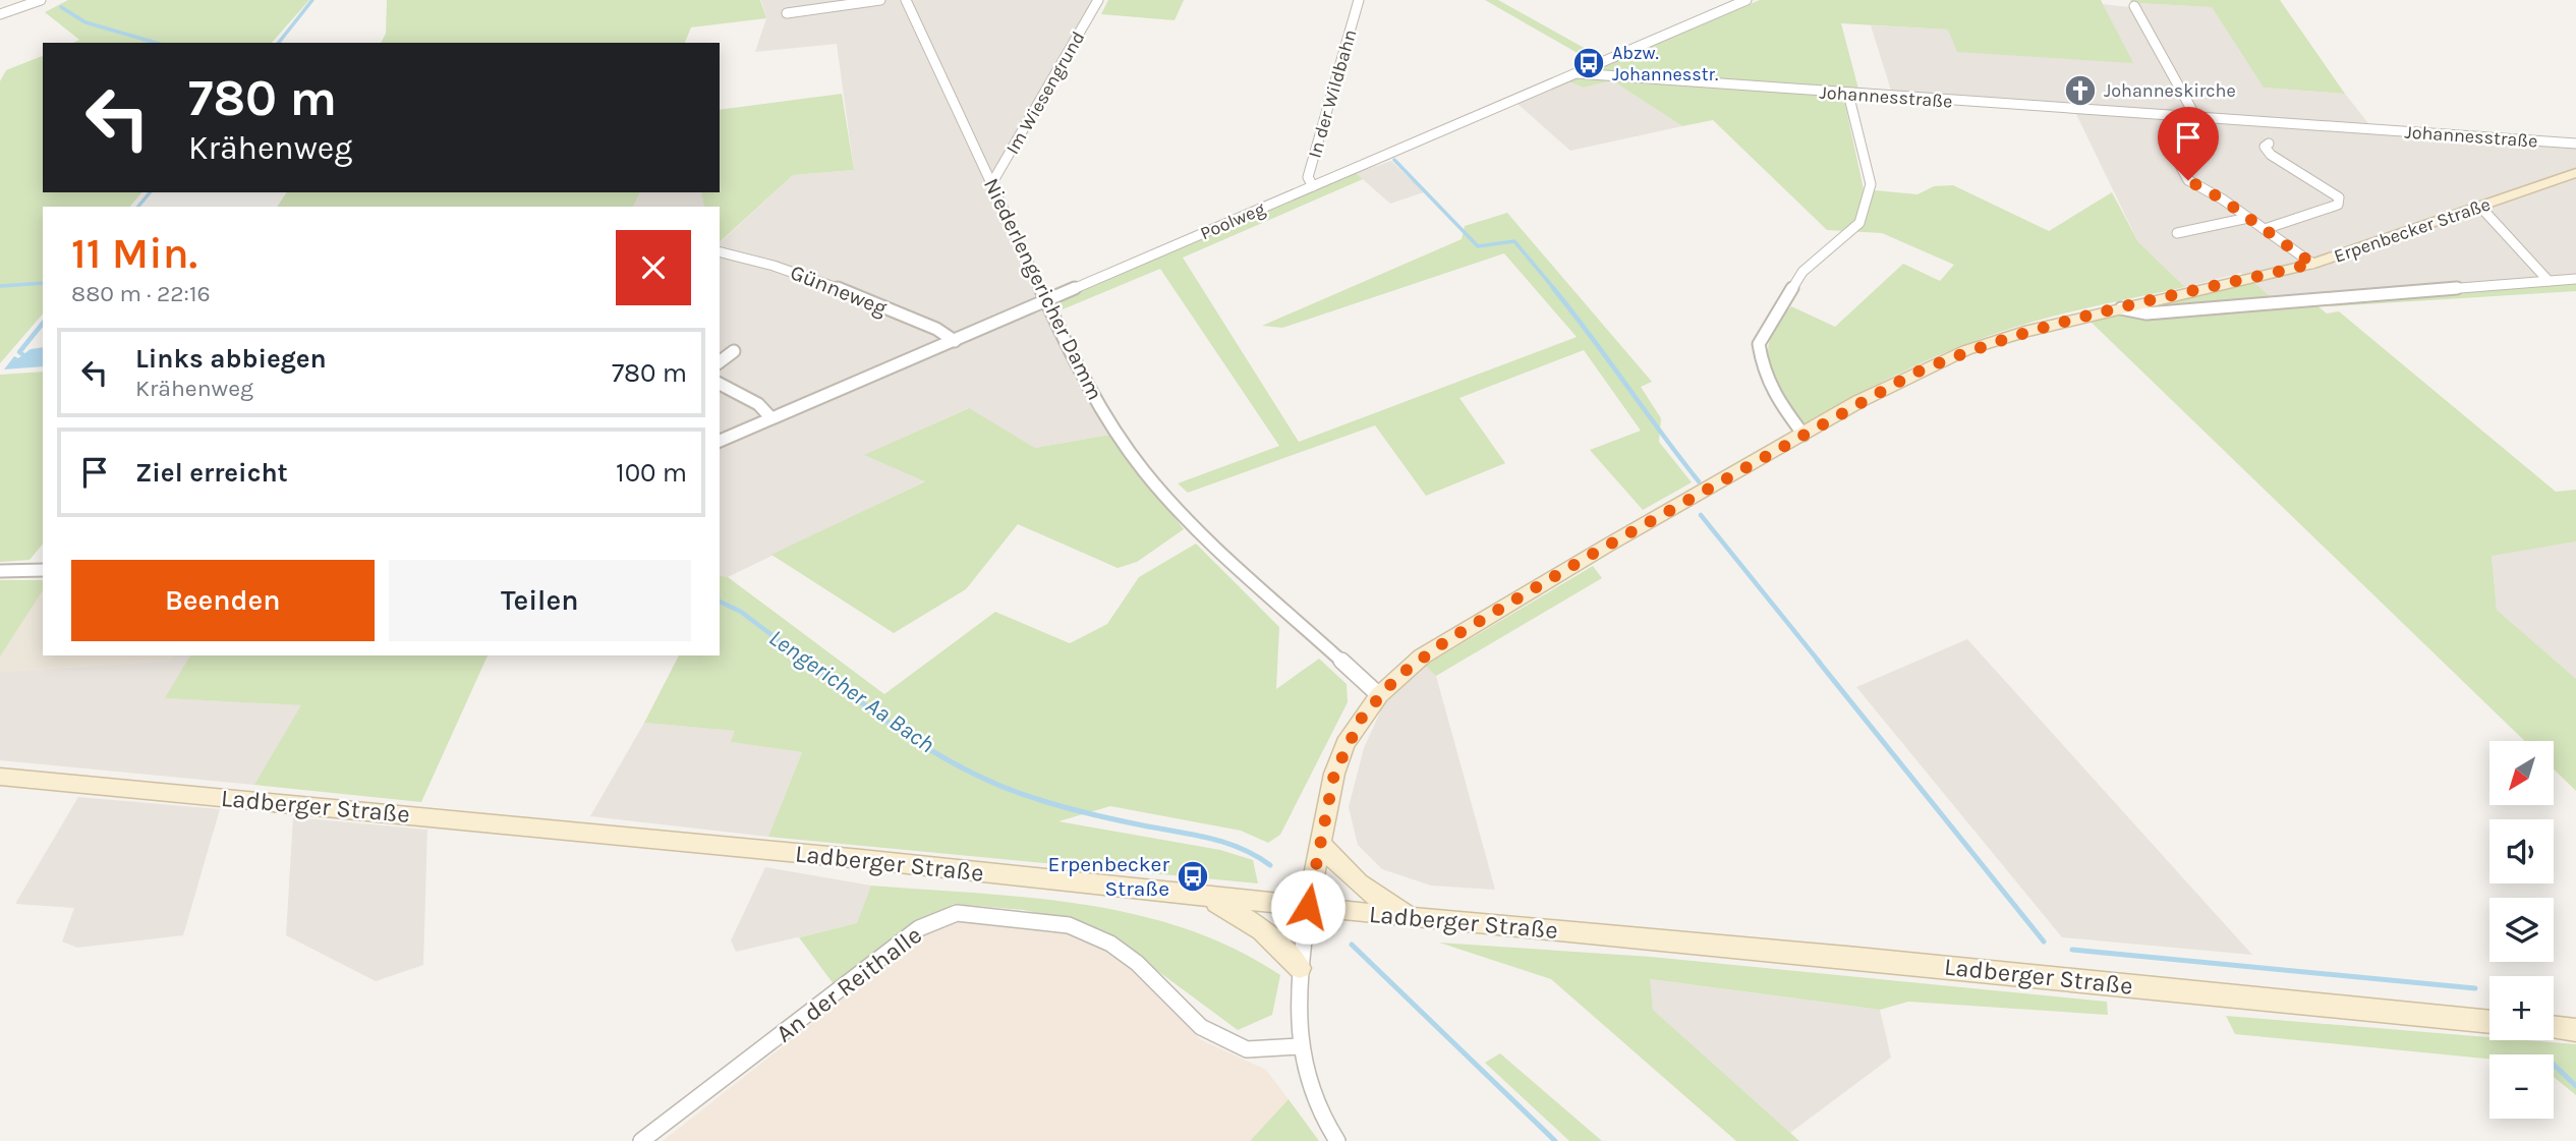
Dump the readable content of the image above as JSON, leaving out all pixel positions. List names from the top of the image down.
{
  "streets": {
    "main road": ["Erpenbecker Straße", "Ladberger Straße"],
    "street": [
      "Im Wiesengrund",
      "In der Wildbahn",
      "Johannesstraße",
      "Poolweg",
      "Niederlengericher Damm",
      "Günneweg",
      "An der Reithalle"
    ]
  },
  "crossings": [
    ["Im Wiesengrund", "Niederlengericher Damm"],
    ["In der Wildbahn", "Poolweg"],
    ["Johannesstraße", "Poolweg"],
    ["Poolweg", "Niederlengericher Damm"],
    ["Poolweg", "Günneweg"],
    ["Erpenbecker Straße", "Niederlengericher Damm"],
    ["Erpenbecker Straße", "Ladberger Straße"]
  ],
  "water": ["Lengericher Aa Bach"],
  "places": {
    "bus stop": ["Abzw. Johannesstr.", "Erpenbecker Straße"],
    "church": ["Johanneskirche"]
  },
  "north": "bottom left",
  "page": {
    "turn": ["780 m", "Krähenweg"],
    "heading": ["11 Min.", "880 m · 22:16"],
    "list": [
      {
        "name": "Links abbiegen",
        "note": "Krähenweg",
        "value": "780 m"
      },
      {
        "name": "Ziel erreicht",
        "value": "100 m"
      }
    ],
    "buttons": ["Beenden", "Teilen"],
    "map_buttons": ["+", "−"]
  }
}
